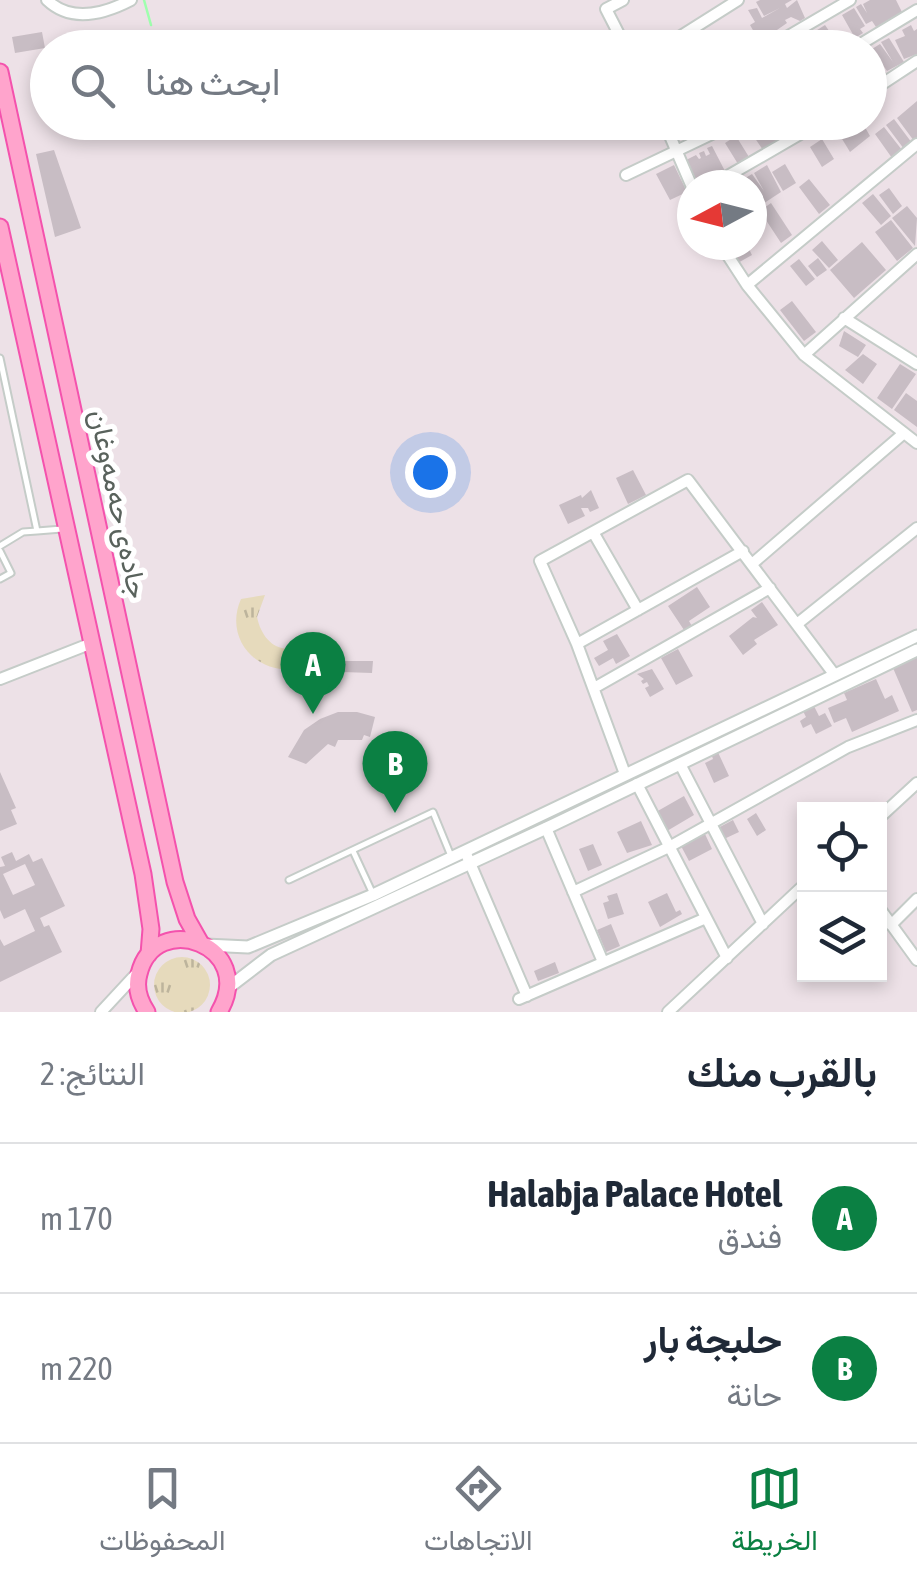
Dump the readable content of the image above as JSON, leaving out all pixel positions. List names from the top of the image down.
{
  "streets": {
    "main road": ["جادەی حەمەوغان"]
  },
  "north": "left",
  "page": {
    "search": "ابحث هنا",
    "pins": ["A", "B"],
    "heading": ["بالقرب منك", "النتائج: 2"],
    "list": [
      {
        "mark": "A",
        "name": "Halabja Palace Hotel",
        "note": "فندق",
        "value": "170 m"
      },
      {
        "mark": "B",
        "name": "حلبجة بار",
        "note": "حانة",
        "value": "220 m"
      }
    ],
    "nav": ["الخريطة", "الاتجاهات", "المحفوظات"]
  }
}
